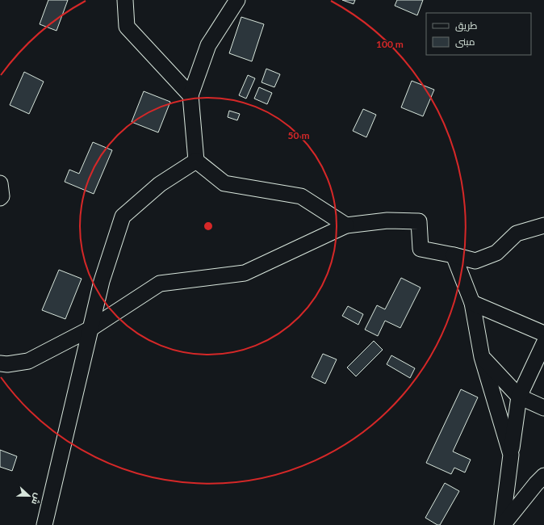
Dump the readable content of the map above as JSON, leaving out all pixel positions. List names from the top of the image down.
{
  "legend": ["طريق", "مبنى"],
  "north": "right",
  "rings": ["100 m", "50 m"]
}
